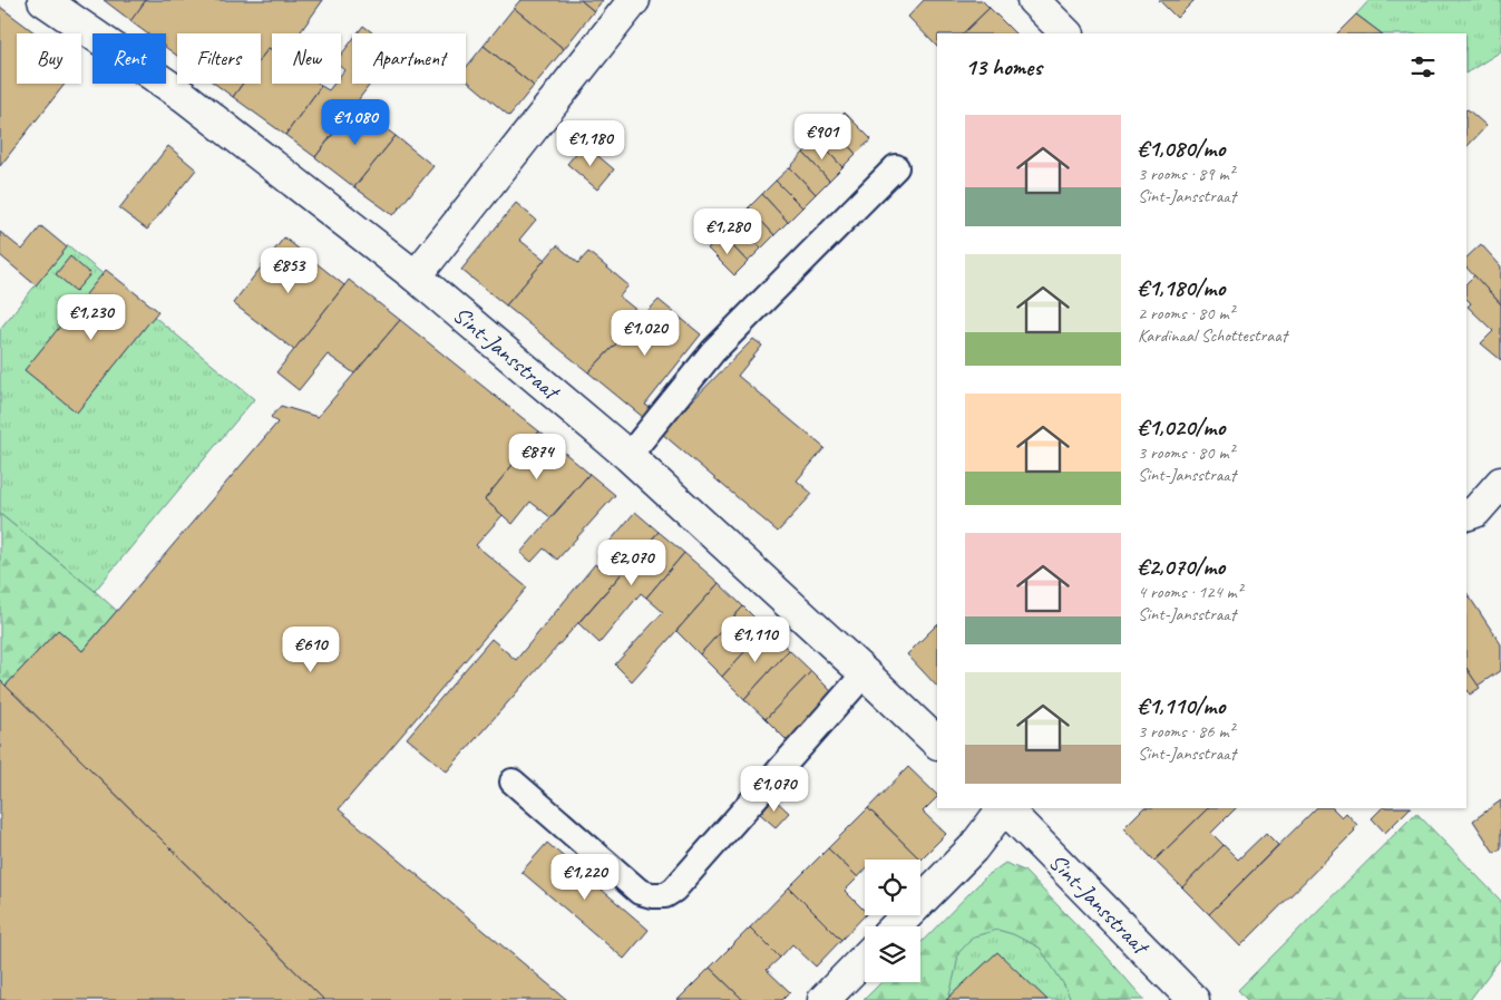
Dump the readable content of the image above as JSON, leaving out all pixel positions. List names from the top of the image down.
{
  "streets": {
    "street": ["Sint-Jansstraat"]
  },
  "page": {
    "chip": [
      "Buy",
      "Rent",
      "Filters",
      "New",
      "Apartment"
    ],
    "heading": "13 homes",
    "price": [
      "€1,080",
      "€901",
      "€1,180",
      "€1,280",
      "€853",
      "€1,230",
      "€1,020",
      "€874",
      "€2,070",
      "€1,110",
      "€610",
      "€1,070",
      "€1,220"
    ],
    "list": [
      {
        "name": "€1,080/mo",
        "note": "3 rooms · 89 m² · Sint-Jansstraat"
      },
      {
        "name": "€1,180/mo",
        "note": "2 rooms · 80 m² · Kardinaal Schottestraat"
      },
      {
        "name": "€1,020/mo",
        "note": "3 rooms · 80 m² · Sint-Jansstraat"
      },
      {
        "name": "€2,070/mo",
        "note": "4 rooms · 124 m² · Sint-Jansstraat"
      },
      {
        "name": "€1,110/mo",
        "note": "3 rooms · 86 m² · Sint-Jansstraat"
      }
    ]
  }
}
